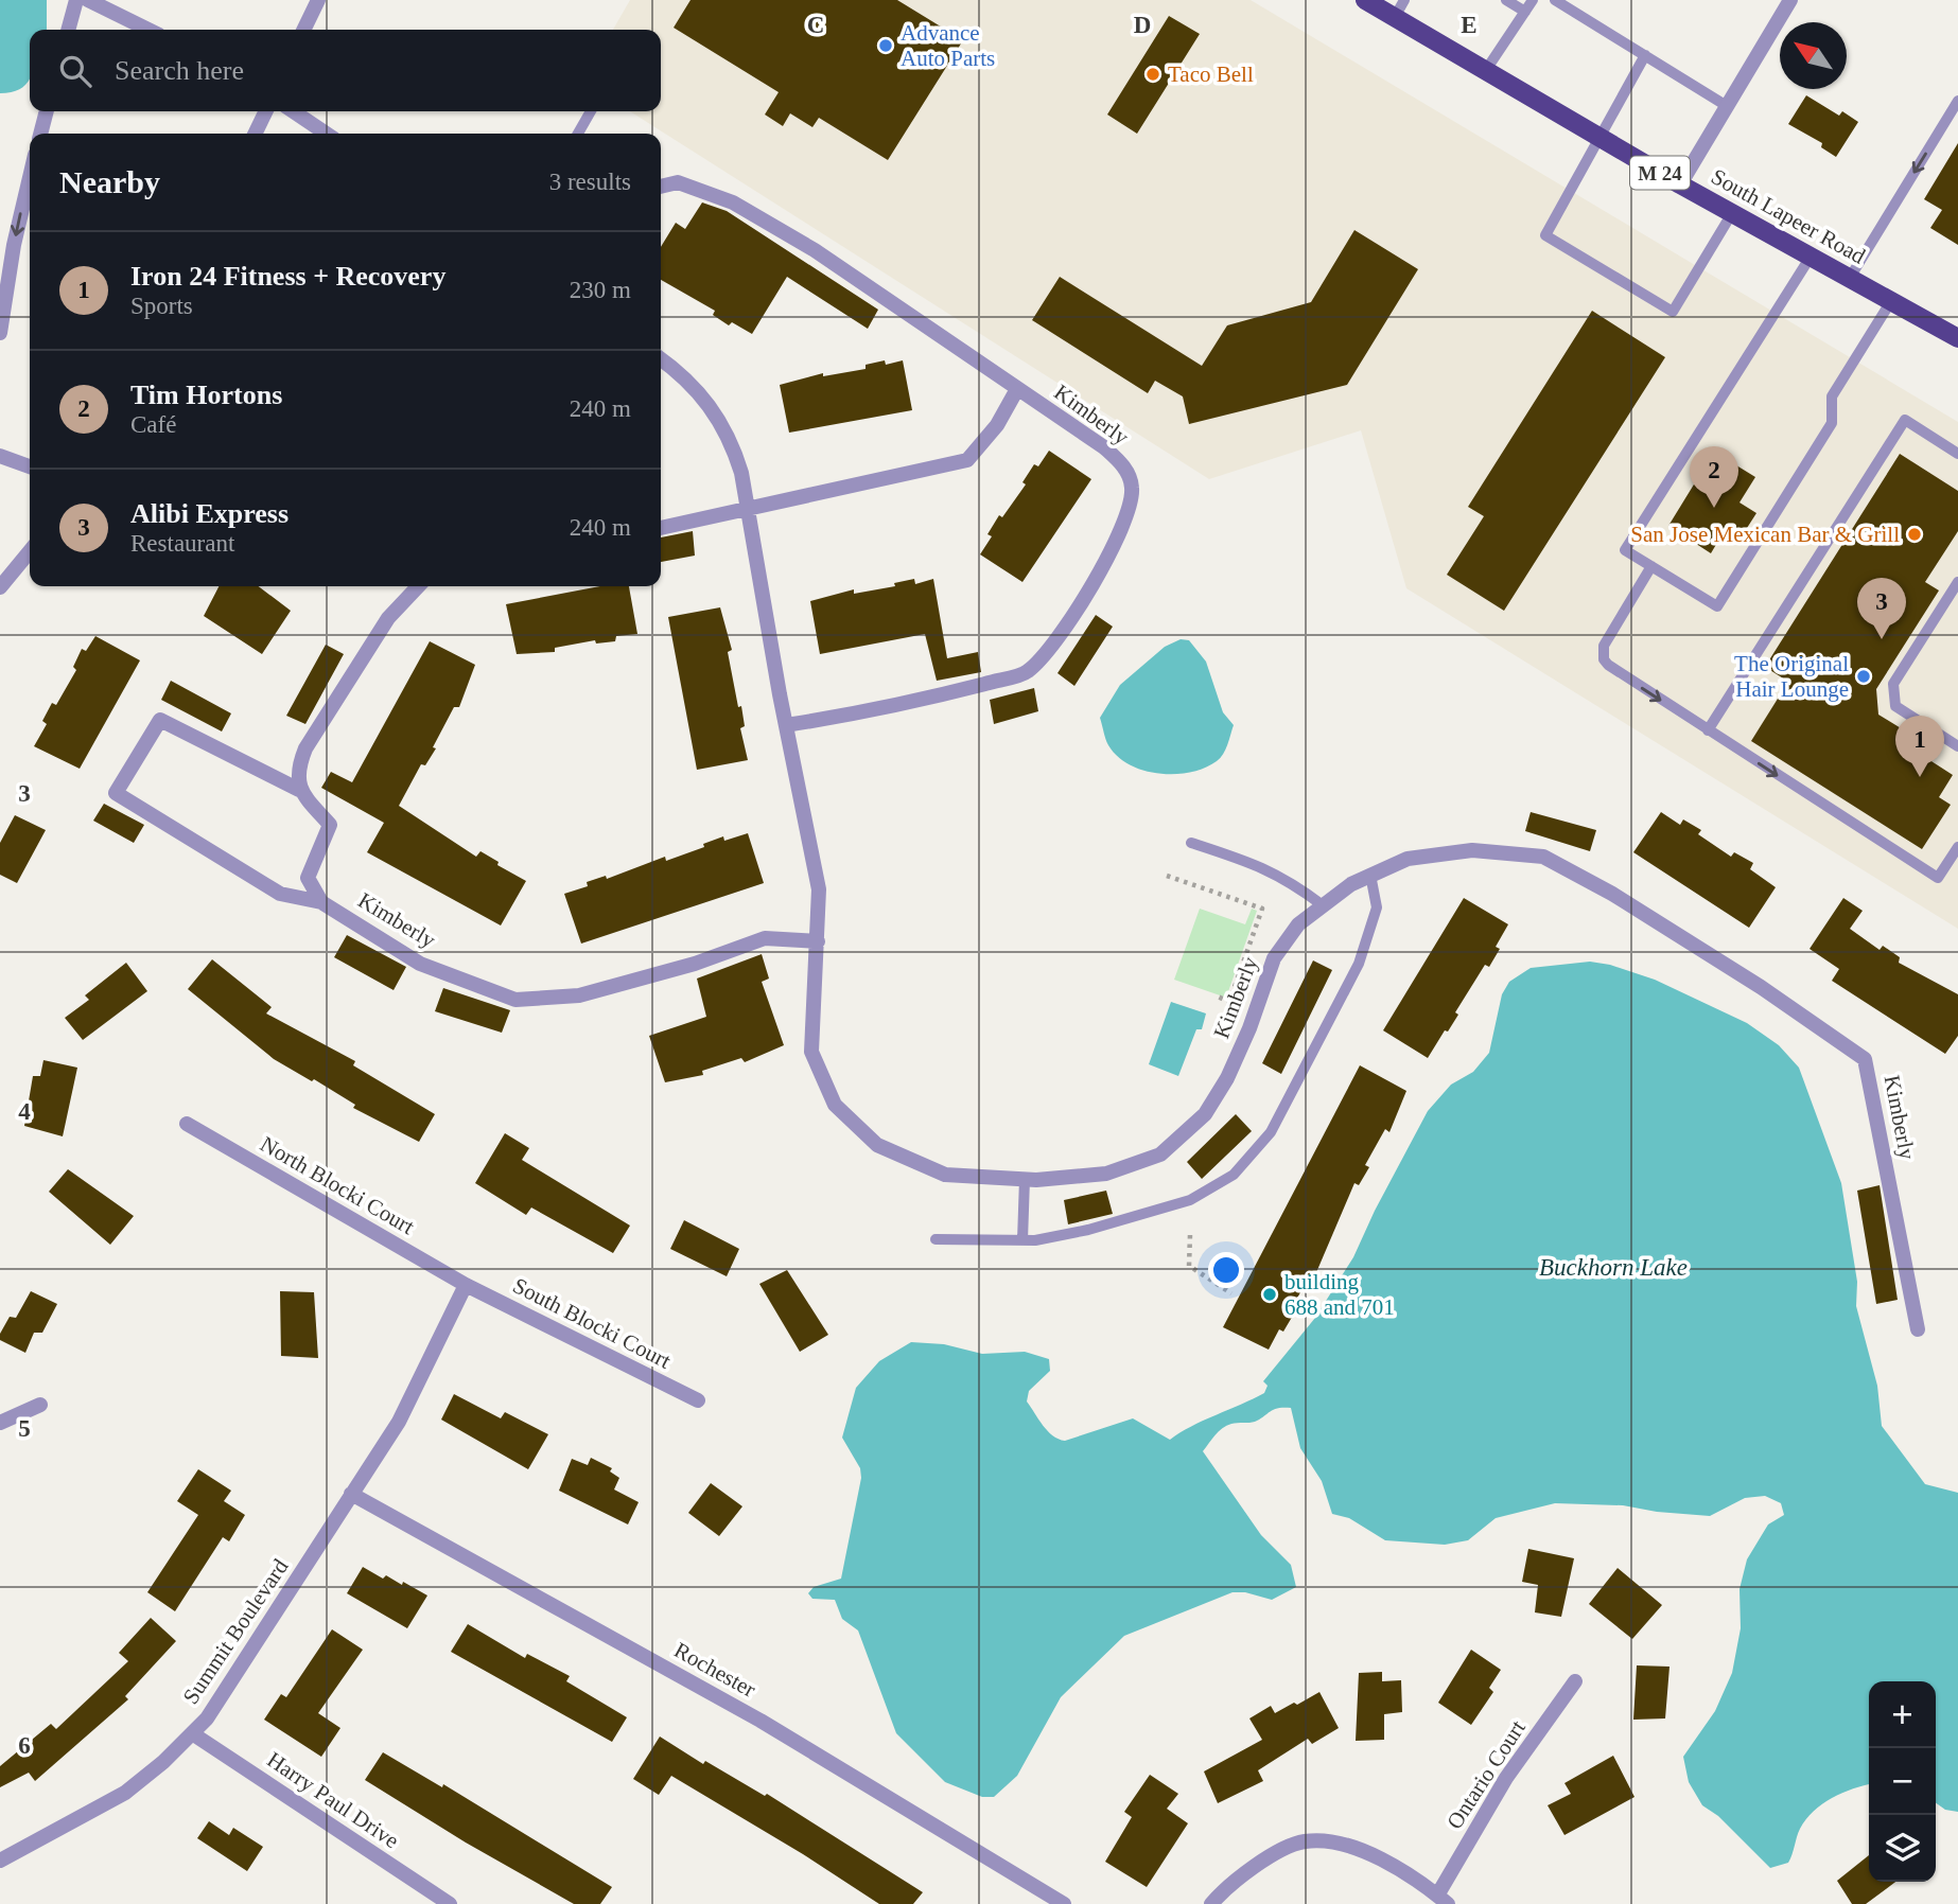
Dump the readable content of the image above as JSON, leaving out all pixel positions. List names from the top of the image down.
{
  "streets": {
    "main road": ["M 24", "South Lapeer Road"],
    "street": [
      "Kimberly",
      "North Blocki Court",
      "South Blocki Court",
      "Summit Boulevard",
      "Rochester",
      "Ontario Court",
      "Harry Paul Drive"
    ]
  },
  "crossings": [
    ["North Blocki Court", "South Blocki Court"],
    ["Summit Boulevard", "Rochester"],
    ["Summit Boulevard", "Harry Paul Drive"]
  ],
  "water": ["Buckhorn Lake"],
  "places": [
    "Advance Auto Parts",
    "Taco Bell",
    "San Jose Mexican Bar & Grill",
    "The Original Hair Lounge",
    "building 688 and 701"
  ],
  "north": "top left",
  "page": {
    "search": "Search here",
    "heading": ["Nearby", "3 results"],
    "list": [
      {
        "mark": "1",
        "name": "Iron 24 Fitness + Recovery",
        "note": "Sports",
        "value": "230 m"
      },
      {
        "mark": "2",
        "name": "Tim Hortons",
        "note": "Café",
        "value": "240 m"
      },
      {
        "mark": "3",
        "name": "Alibi Express",
        "note": "Restaurant",
        "value": "240 m"
      }
    ],
    "pins": ["2", "3", "1"],
    "map_buttons": ["+", "−"]
  },
  "grid": {
    "columns": ["C", "D", "E"],
    "rows": [
      "3",
      "4",
      "5",
      "6"
    ]
  }
}
